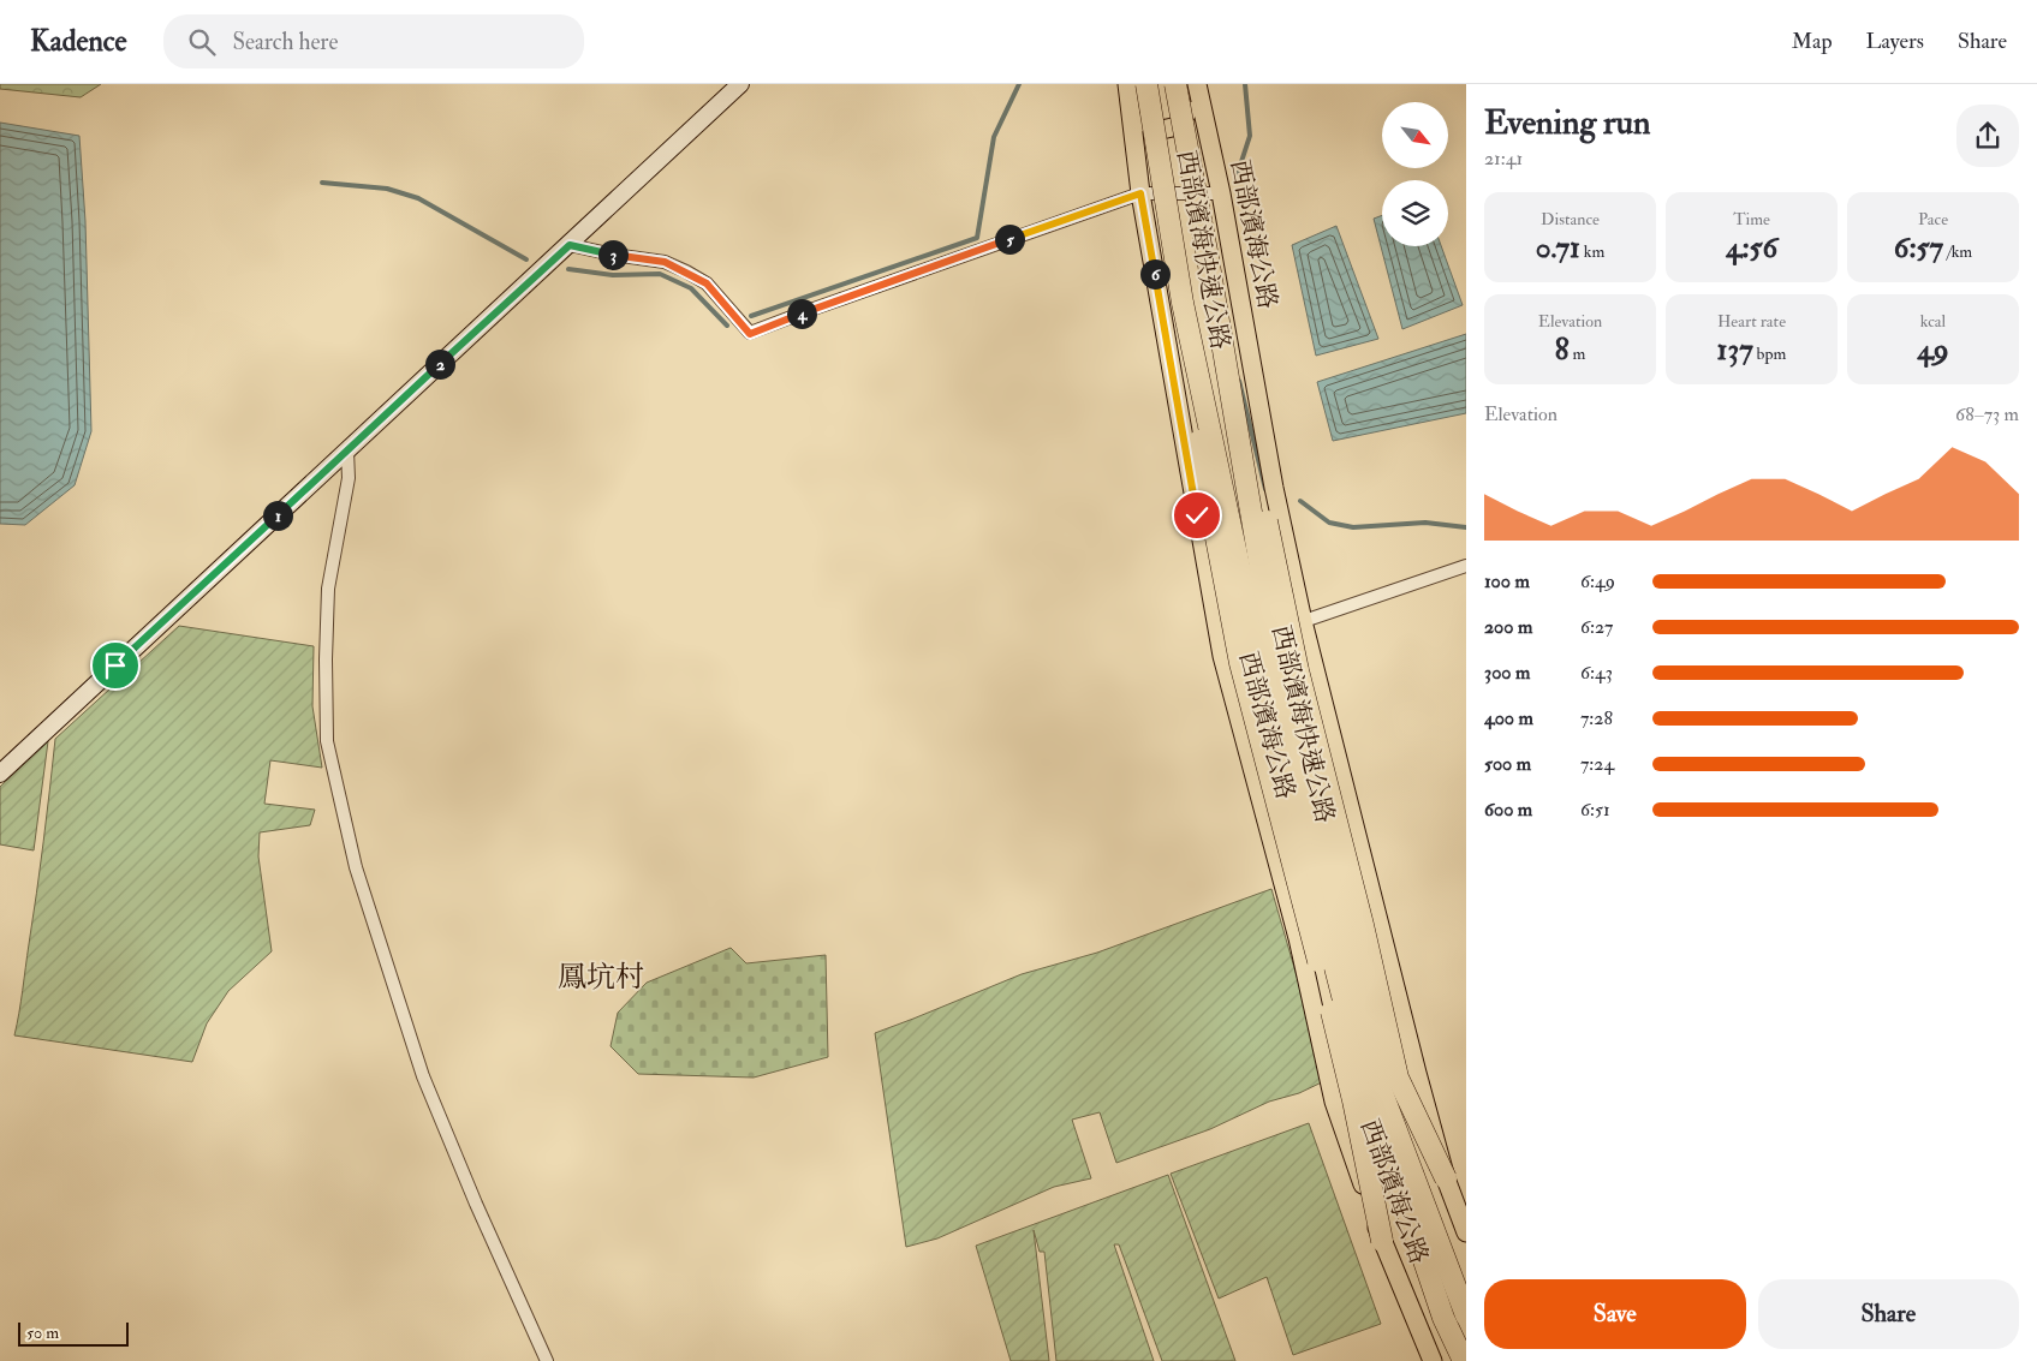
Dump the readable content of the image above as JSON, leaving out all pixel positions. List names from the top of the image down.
{
  "streets": {
    "highway": ["西部濱海快速公路"],
    "main road": ["西部濱海公路"]
  },
  "districts": ["鳳坑村"],
  "scale_bar": "50 m",
  "north": "bottom right",
  "page": {
    "header": "Kadence",
    "search": "Search here",
    "nav": ["Map", "Layers", "Share"],
    "heading": ["Evening run", "21:41"],
    "stats": [
      ["Distance", "0.71 km"],
      ["Time", "4:56"],
      ["Pace", "6:57 /km"],
      ["Elevation", "8 m"],
      ["Heart rate", "137 bpm"],
      ["kcal", "49"]
    ],
    "pins": [
      "5",
      "3",
      "6",
      "4",
      "2",
      "1"
    ],
    "chart": ["Elevation", "68–73 m"],
    "list": [
      {
        "name": "100 m",
        "note": "6:49"
      },
      {
        "name": "200 m",
        "note": "6:27"
      },
      {
        "name": "300 m",
        "note": "6:43"
      },
      {
        "name": "400 m",
        "note": "7:28"
      },
      {
        "name": "500 m",
        "note": "7:24"
      },
      {
        "name": "600 m",
        "note": "6:51"
      }
    ],
    "buttons": ["Save", "Share"],
    "scale": "50 m"
  }
}
